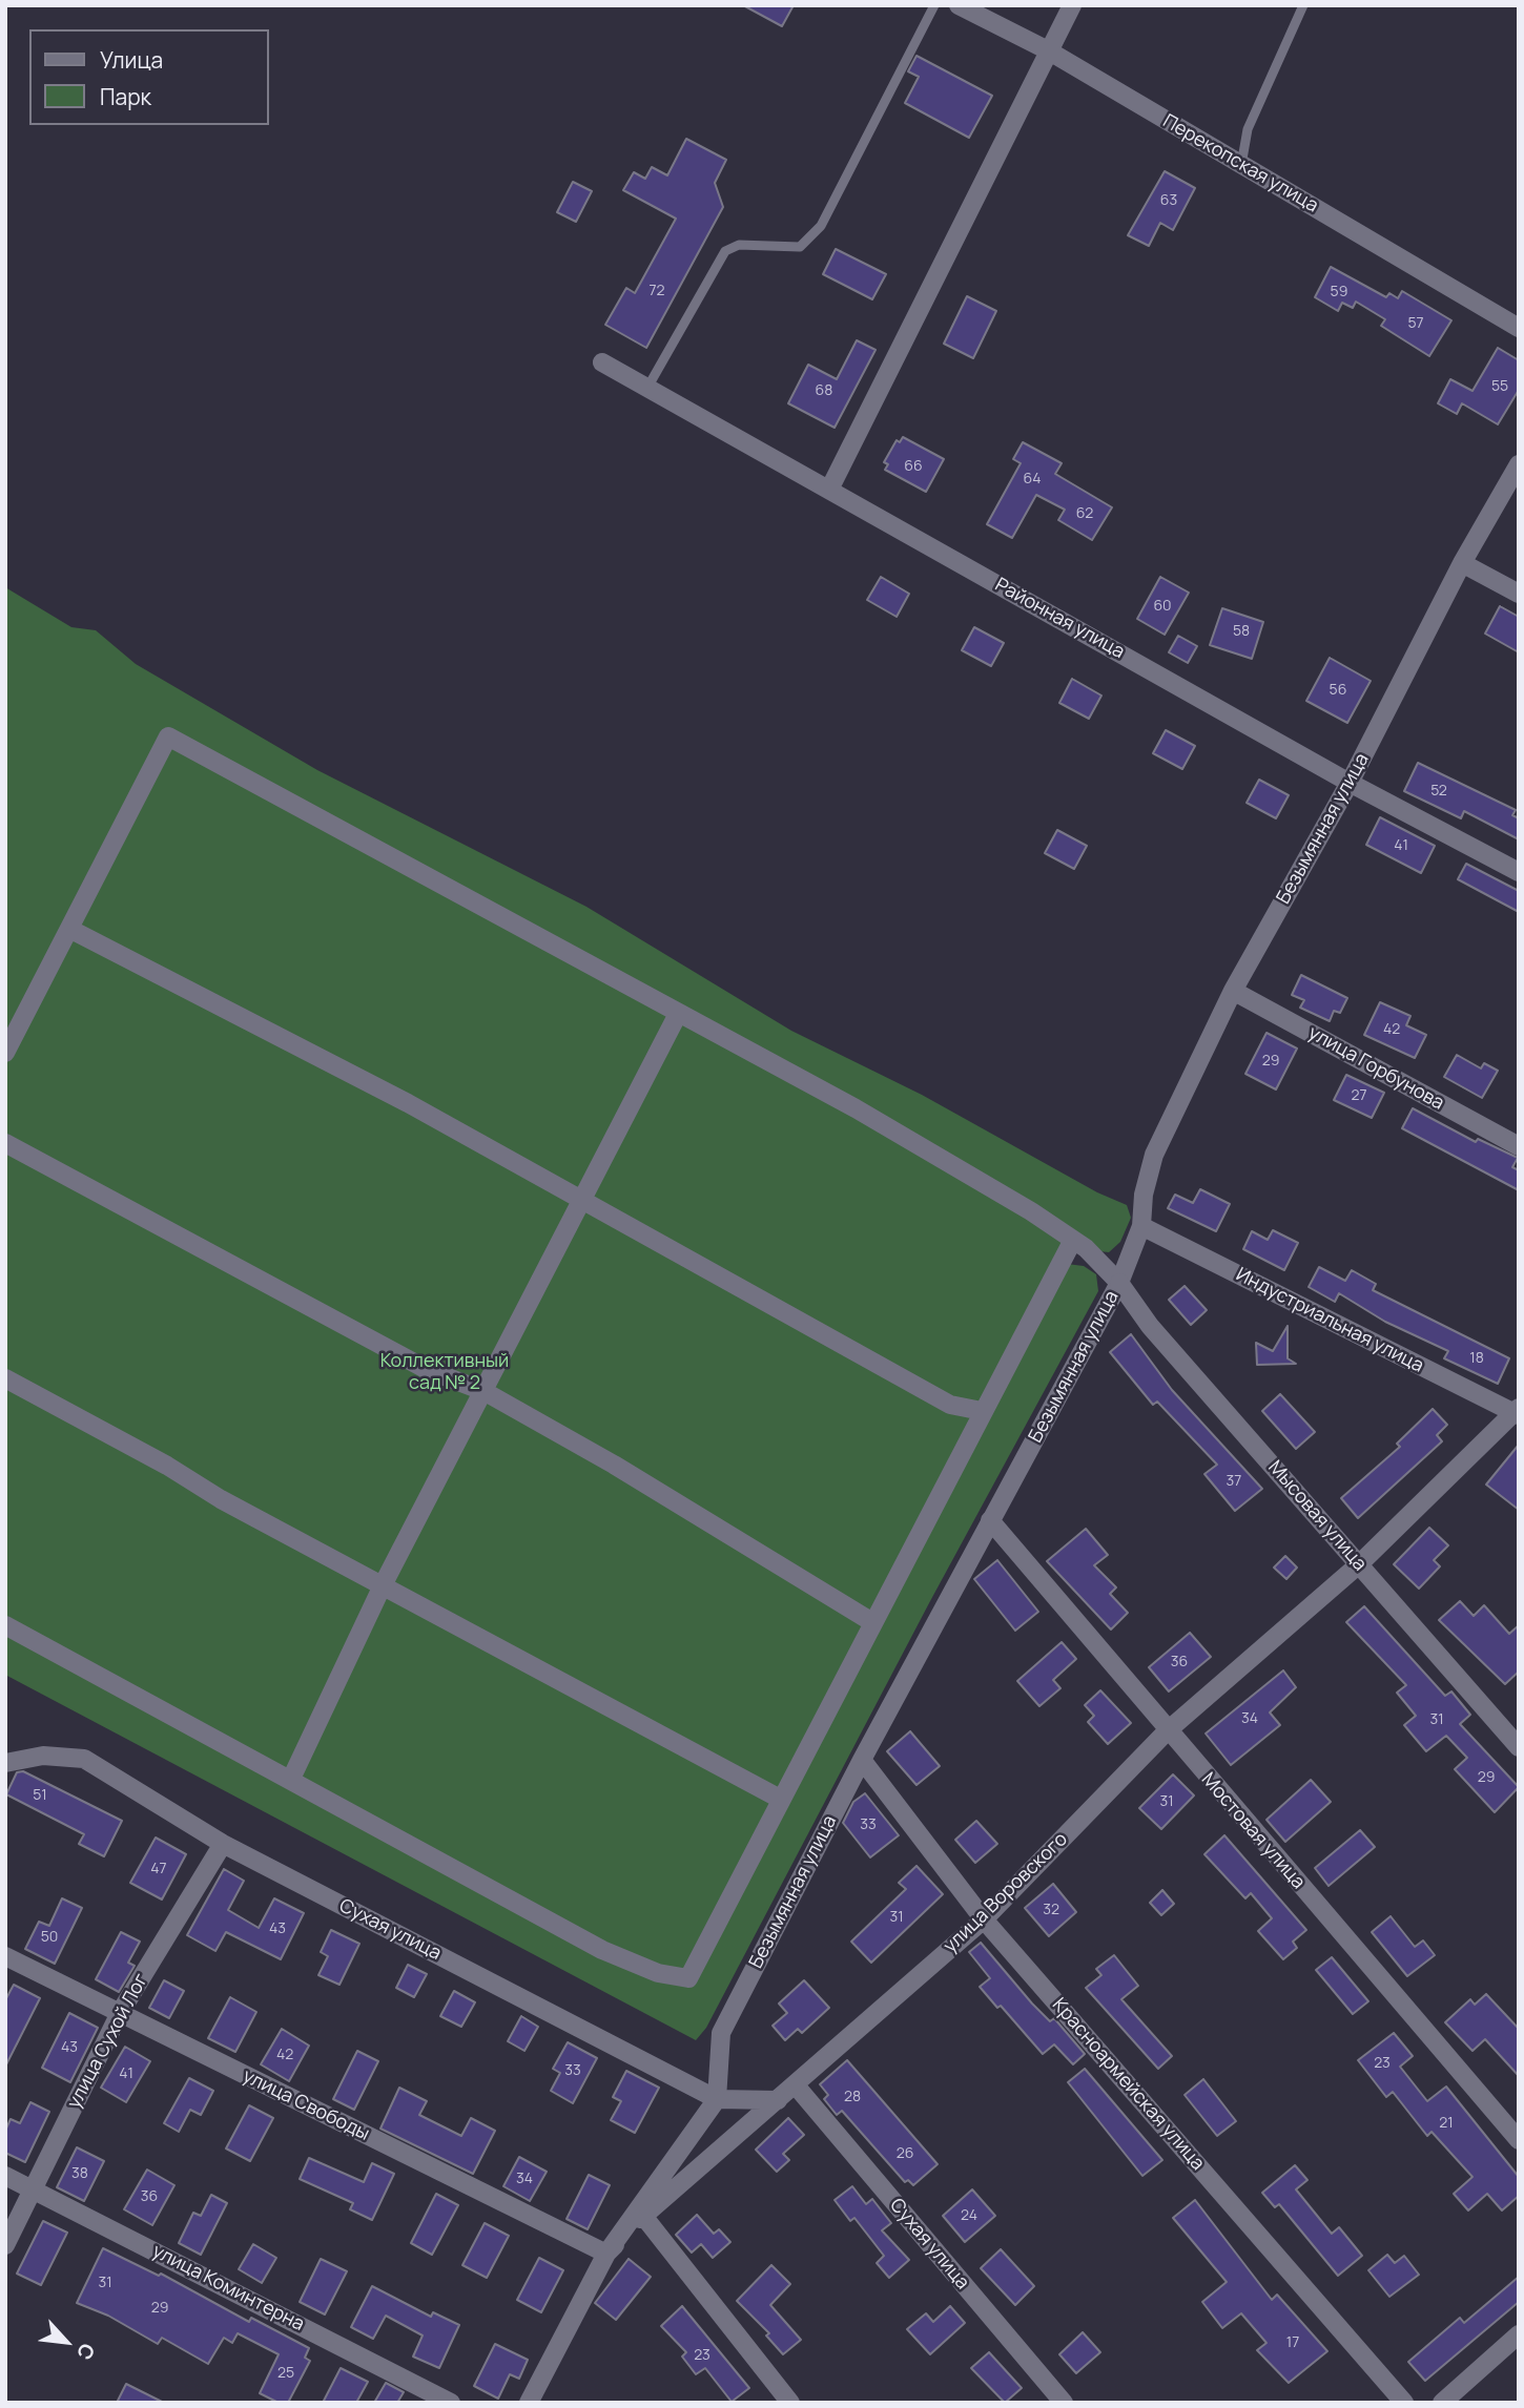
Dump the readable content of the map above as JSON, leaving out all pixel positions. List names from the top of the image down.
{
  "streets": {
    "street": [
      "Перекопская улица",
      "Районная улица",
      "Безымянная улица",
      "улица Горбунова",
      "Индустриальная улица",
      "Мысовая улица",
      "Мостовая улица",
      "улица Воровского",
      "Сухая улица",
      "улица Сухой Лог",
      "Красноармейская улица",
      "улица Свободы",
      "улица Коминтерна"
    ]
  },
  "crossings": [
    ["Районная улица", "Безымянная улица"],
    ["Безымянная улица", "улица Горбунова"],
    ["Безымянная улица", "Индустриальная улица"],
    ["Безымянная улица", "Мысовая улица"],
    ["Безымянная улица", "Мостовая улица"],
    ["Безымянная улица", "Сухая улица"],
    ["Безымянная улица", "Красноармейская улица"],
    ["Индустриальная улица", "улица Воровского"],
    ["Мысовая улица", "улица Воровского"],
    ["Мостовая улица", "улица Воровского"],
    ["улица Воровского", "Сухая улица"],
    ["улица Воровского", "Красноармейская улица"],
    ["улица Воровского", "улица Свободы"],
    ["Сухая улица", "улица Сухой Лог"],
    ["улица Сухой Лог", "улица Свободы"],
    ["улица Сухой Лог", "улица Коминтерна"]
  ],
  "parks": ["Коллективный сад № 2"],
  "house_numbers": [
    "63",
    "72",
    "59",
    "57",
    "55",
    "68",
    "66",
    "64",
    "62",
    "60",
    "58",
    "56",
    "52",
    "41",
    "42",
    "29",
    "27",
    "18",
    "37",
    "36",
    "34",
    "31",
    "29",
    "51",
    "31",
    "33",
    "47",
    "32",
    "31",
    "43",
    "50",
    "43",
    "42",
    "23",
    "33",
    "41",
    "28",
    "21",
    "26",
    "38",
    "34",
    "36",
    "24",
    "31",
    "29",
    "17",
    "23",
    "25"
  ],
  "legend": ["Улица", "Парк"],
  "north": "bottom right"
}
